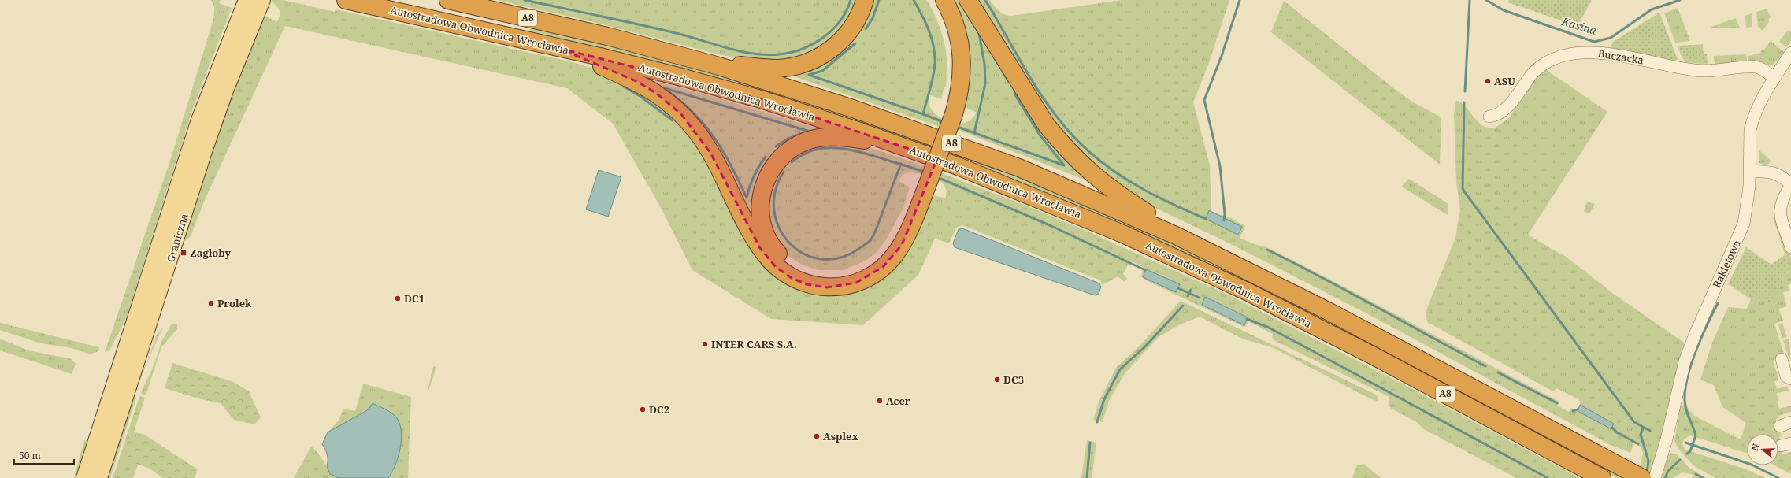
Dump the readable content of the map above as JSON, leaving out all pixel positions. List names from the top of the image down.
{
  "streets": {
    "highway": ["A8", "Autostradowa Obwodnica Wrocławia"],
    "main road": ["Graniczna"],
    "street": ["Buczacka", "Rakietowa"]
  },
  "crossings": [
    ["Buczacka", "Rakietowa"]
  ],
  "water": ["Kasina"],
  "places": {
    "other": [
      "ASU",
      "DC1",
      "Prolek",
      "INTER CARS S.A.",
      "DC3",
      "Acer",
      "DC2",
      "Asplex"
    ],
    "transit": ["Zagłoby"]
  },
  "scale_bar": "50 m",
  "north": "left"
}
